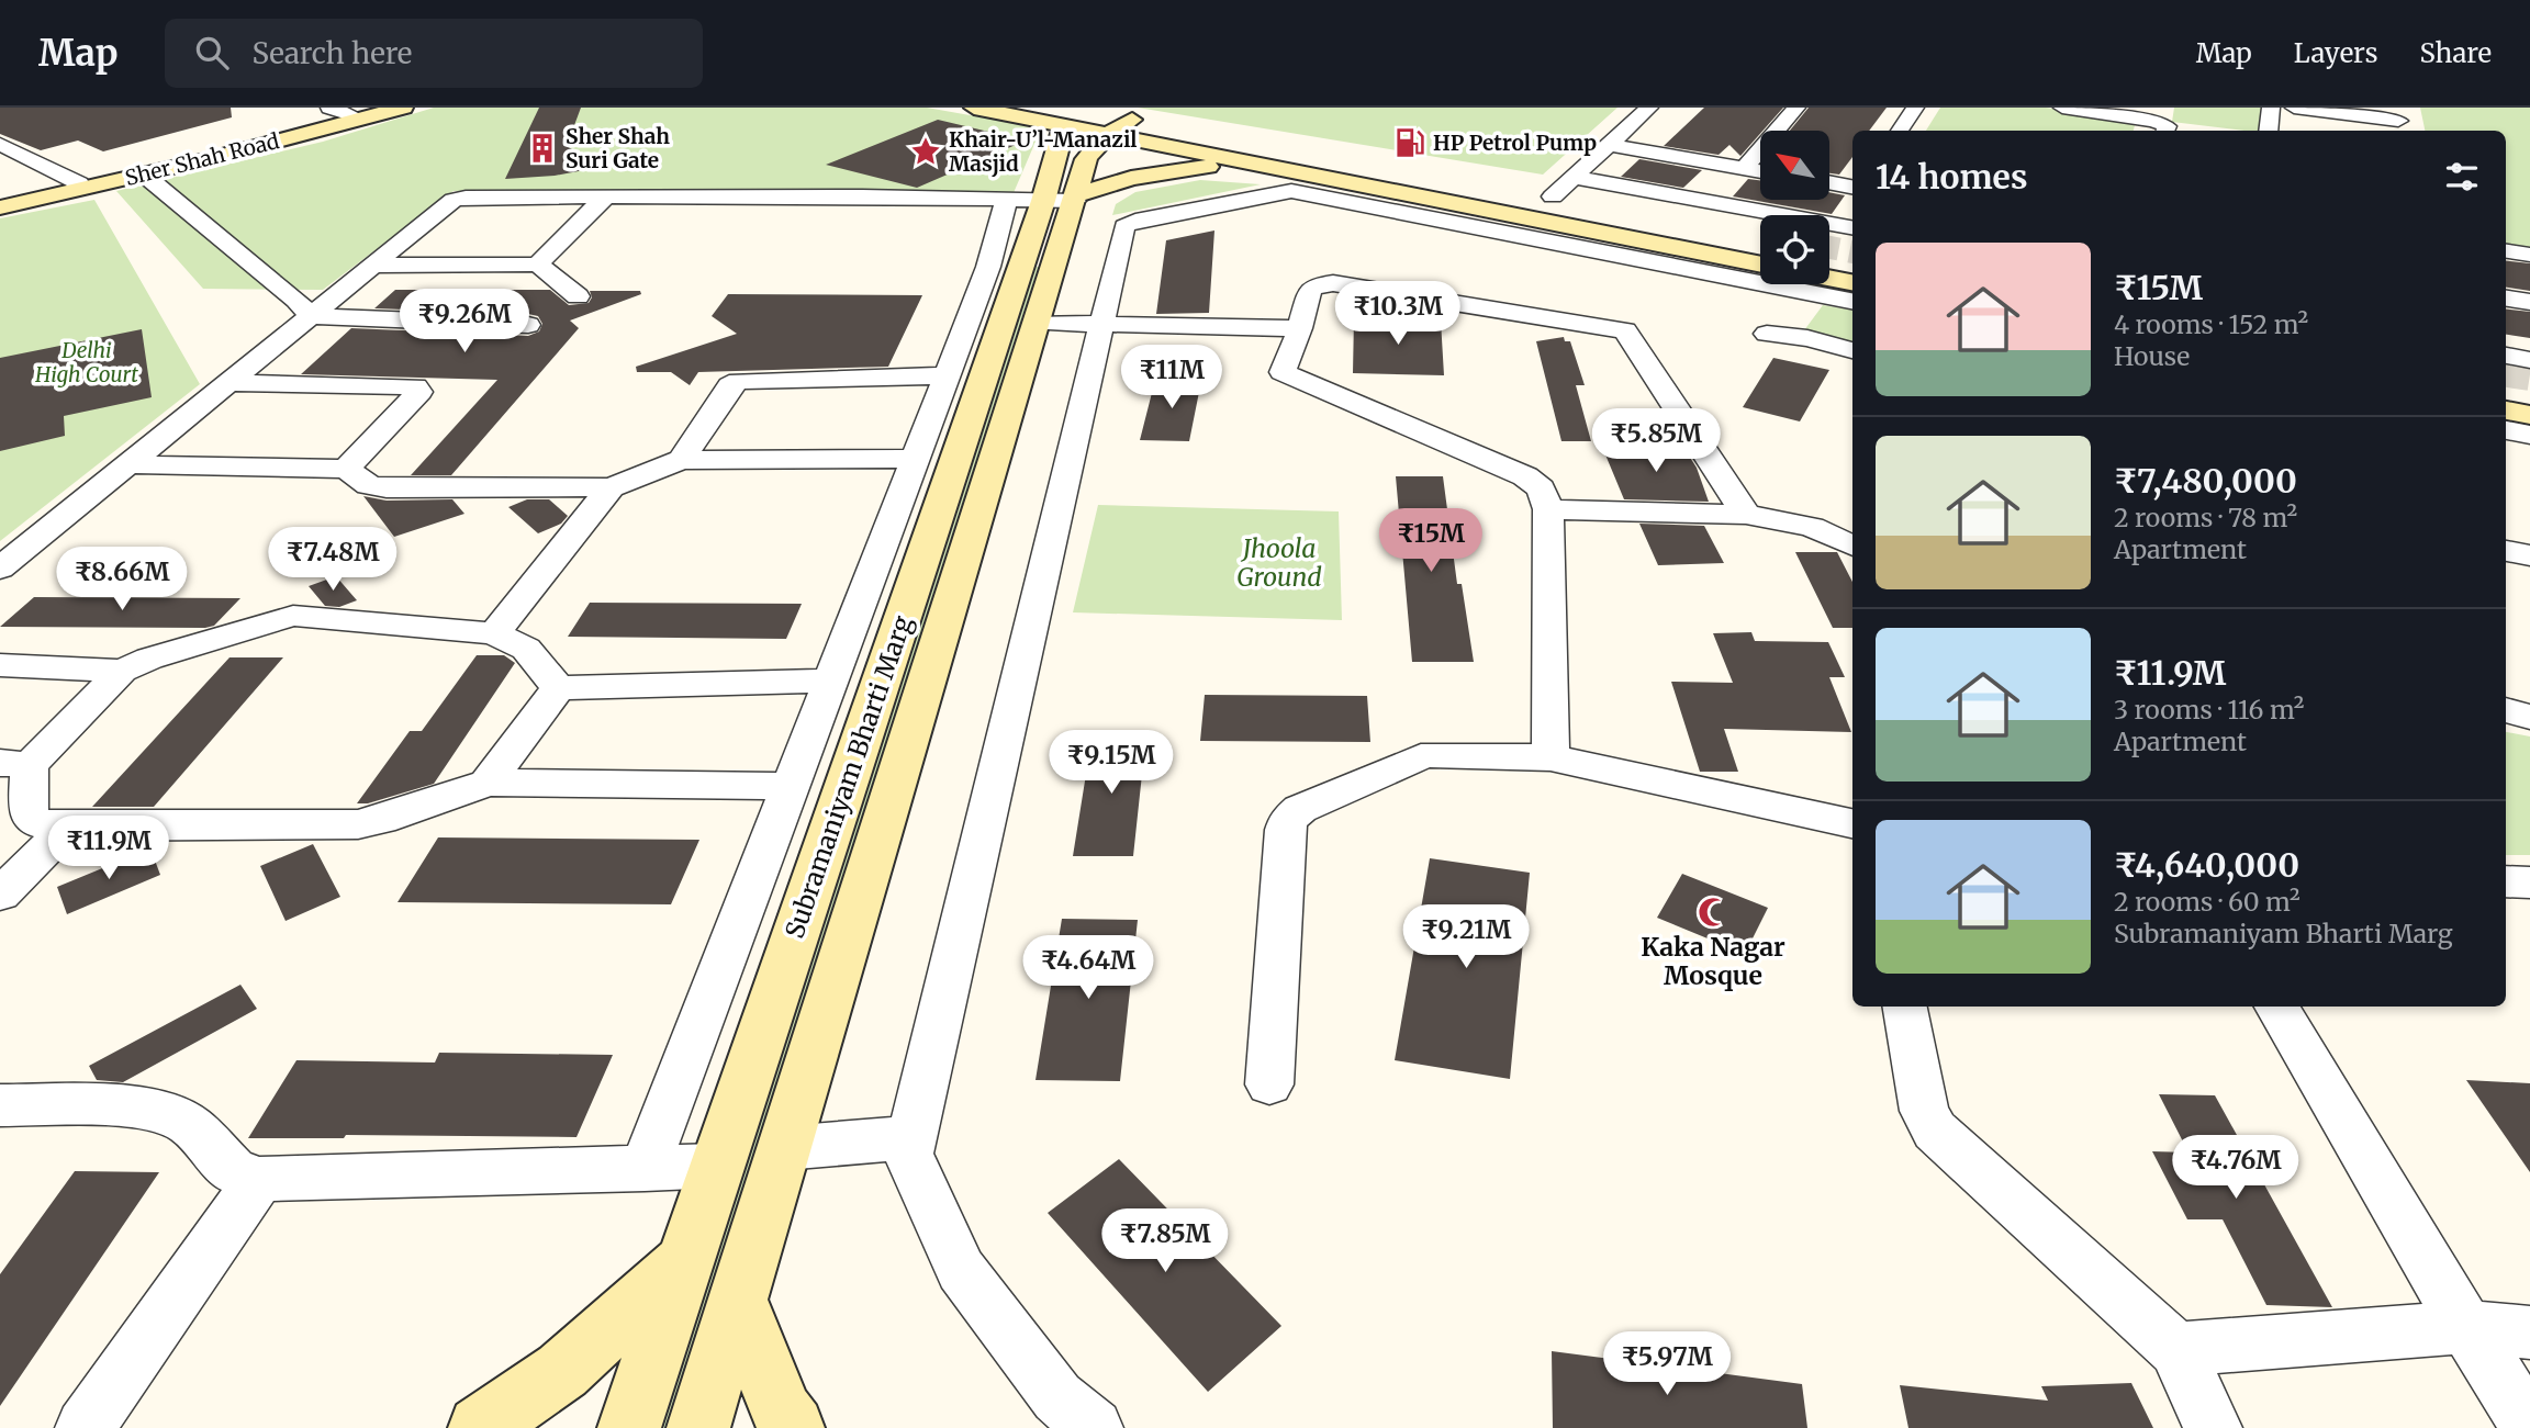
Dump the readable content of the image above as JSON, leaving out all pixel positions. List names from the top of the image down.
{
  "streets": {
    "main road": ["Sher Shah Road", "Subramaniyam Bharti Marg"]
  },
  "parks": ["Delhi High Court", "Jhoola Ground"],
  "places": {
    "fuel station": ["HP Petrol Pump"],
    "building": ["Sher Shah Suri Gate"],
    "place": ["Khair-U’l-Manazil Masjid"],
    "mosque": ["Kaka Nagar Mosque"]
  },
  "north": "top left",
  "page": {
    "header": "Map",
    "search": "Search here",
    "nav": ["Map", "Layers", "Share"],
    "heading": "14 homes",
    "list": [
      {
        "name": "₹15M",
        "note": "4 rooms · 152 m² · House"
      },
      {
        "name": "₹7,480,000",
        "note": "2 rooms · 78 m² · Apartment"
      },
      {
        "name": "₹11.9M",
        "note": "3 rooms · 116 m² · Apartment"
      },
      {
        "name": "₹4,640,000",
        "note": "2 rooms · 60 m² · Subramaniyam Bharti Marg"
      }
    ],
    "price": [
      "₹10.3M",
      "₹9.26M",
      "₹11M",
      "₹5.85M",
      "₹15M",
      "₹7.48M",
      "₹8.66M",
      "₹9.15M",
      "₹11.9M",
      "₹9.21M",
      "₹4.64M",
      "₹4.76M",
      "₹7.85M",
      "₹5.97M"
    ]
  }
}
